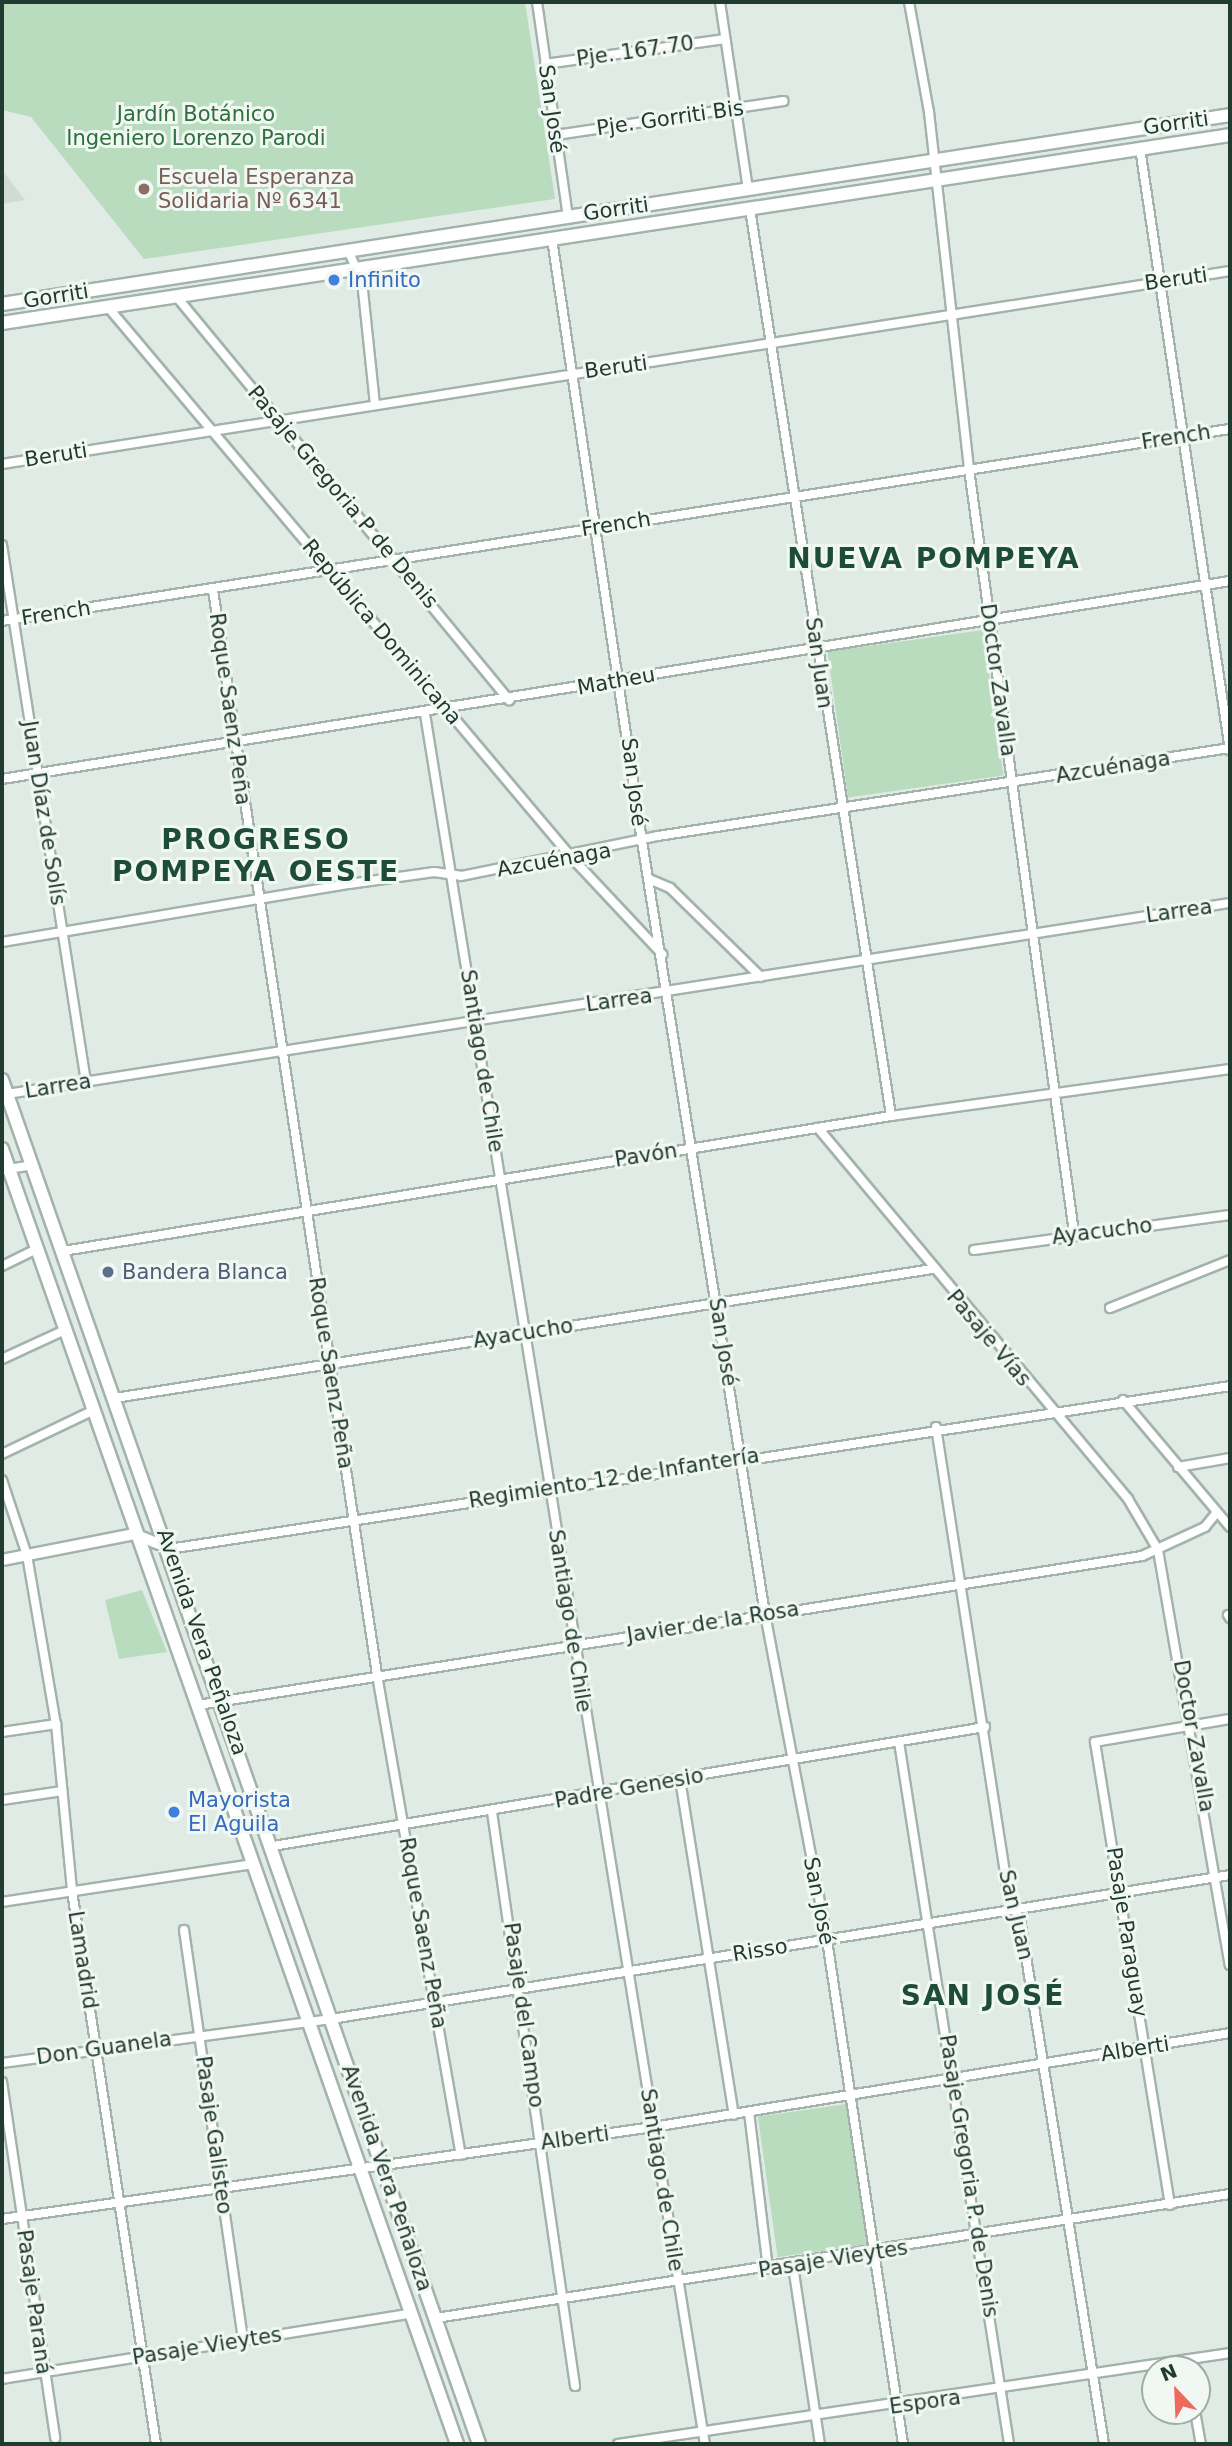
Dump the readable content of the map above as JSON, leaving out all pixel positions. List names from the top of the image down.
{
  "streets": {
    "main road": ["Gorriti", "Avenida Vera Peñaloza"],
    "street": [
      "Pje. 167.70",
      "San José",
      "Pje. Gorriti Bis",
      "Beruti",
      "French",
      "Pasaje Gregoria P de Denis",
      "República Dominicana",
      "San Juan",
      "Doctor Zavalla",
      "Matheu",
      "Roque Saenz Peña",
      "Azcuénaga",
      "Juan Díaz de Solís",
      "Larrea",
      "Santiago de Chile",
      "Pavón",
      "Ayacucho",
      "Pasaje Vías",
      "Regimiento 12 de Infantería",
      "Javier de la Rosa",
      "Padre Genesio",
      "Pasaje Paraguay",
      "Risso",
      "Lamadrid",
      "Pasaje del Campo",
      "Don Guanela",
      "Alberti",
      "Pasaje Galisteo",
      "Pasaje Gregoria P. de Denis",
      "Pasaje Vieytes",
      "Pasaje Paraná",
      "Espora"
    ]
  },
  "crossings": [
    ["Pje. 167.70", "San José"],
    ["San José", "Pje. Gorriti Bis"],
    ["San José", "Gorriti"],
    ["San José", "Beruti"],
    ["San José", "French"],
    ["San José", "República Dominicana"],
    ["San José", "Matheu"],
    ["San José", "Azcuénaga"],
    ["San José", "Larrea"],
    ["San José", "Pavón"],
    ["San José", "Ayacucho"],
    ["San José", "Regimiento 12 de Infantería"],
    ["San José", "Javier de la Rosa"],
    ["San José", "Padre Genesio"],
    ["San José", "Risso"],
    ["San José", "Alberti"],
    ["San José", "Pasaje Vieytes"],
    ["San José", "Espora"],
    ["Gorriti", "Pasaje Gregoria P de Denis"],
    ["Gorriti", "República Dominicana"],
    ["Gorriti", "San Juan"],
    ["Gorriti", "Doctor Zavalla"],
    ["Beruti", "Pasaje Gregoria P de Denis"],
    ["Beruti", "República Dominicana"],
    ["Beruti", "San Juan"],
    ["Beruti", "Doctor Zavalla"],
    ["French", "Pasaje Gregoria P de Denis"],
    ["French", "República Dominicana"],
    ["French", "San Juan"],
    ["French", "Doctor Zavalla"],
    ["French", "Roque Saenz Peña"],
    ["French", "Juan Díaz de Solís"],
    ["Pasaje Gregoria P de Denis", "Matheu"],
    ["República Dominicana", "Matheu"],
    ["República Dominicana", "Azcuénaga"],
    ["San Juan", "Matheu"],
    ["San Juan", "Azcuénaga"],
    ["San Juan", "Larrea"],
    ["San Juan", "Pavón"],
    ["San Juan", "Regimiento 12 de Infantería"],
    ["San Juan", "Javier de la Rosa"],
    ["San Juan", "Padre Genesio"],
    ["San Juan", "Risso"],
    ["San Juan", "Alberti"],
    ["San Juan", "Pasaje Vieytes"],
    ["San Juan", "Espora"],
    ["Doctor Zavalla", "Matheu"],
    ["Doctor Zavalla", "Azcuénaga"],
    ["Doctor Zavalla", "Larrea"],
    ["Doctor Zavalla", "Pavón"],
    ["Doctor Zavalla", "Ayacucho"],
    ["Doctor Zavalla", "Pasaje Vías"],
    ["Doctor Zavalla", "Javier de la Rosa"],
    ["Doctor Zavalla", "Pasaje Paraguay"],
    ["Doctor Zavalla", "Risso"],
    ["Matheu", "Roque Saenz Peña"],
    ["Matheu", "Juan Díaz de Solís"],
    ["Matheu", "Santiago de Chile"],
    ["Roque Saenz Peña", "Azcuénaga"],
    ["Roque Saenz Peña", "Larrea"],
    ["Roque Saenz Peña", "Pavón"],
    ["Roque Saenz Peña", "Ayacucho"],
    ["Roque Saenz Peña", "Regimiento 12 de Infantería"],
    ["Roque Saenz Peña", "Javier de la Rosa"],
    ["Roque Saenz Peña", "Padre Genesio"],
    ["Roque Saenz Peña", "Risso"],
    ["Roque Saenz Peña", "Alberti"],
    ["Azcuénaga", "Juan Díaz de Solís"],
    ["Azcuénaga", "Santiago de Chile"],
    ["Juan Díaz de Solís", "Larrea"],
    ["Larrea", "Santiago de Chile"],
    ["Larrea", "Avenida Vera Peñaloza"],
    ["Santiago de Chile", "Pavón"],
    ["Santiago de Chile", "Ayacucho"],
    ["Santiago de Chile", "Regimiento 12 de Infantería"],
    ["Santiago de Chile", "Javier de la Rosa"],
    ["Santiago de Chile", "Padre Genesio"],
    ["Santiago de Chile", "Risso"],
    ["Santiago de Chile", "Alberti"],
    ["Santiago de Chile", "Pasaje Vieytes"],
    ["Santiago de Chile", "Espora"],
    ["Pavón", "Pasaje Vías"],
    ["Pavón", "Avenida Vera Peñaloza"],
    ["Ayacucho", "Pasaje Vías"],
    ["Ayacucho", "Avenida Vera Peñaloza"],
    ["Pasaje Vías", "Regimiento 12 de Infantería"],
    ["Pasaje Vías", "Javier de la Rosa"],
    ["Regimiento 12 de Infantería", "Avenida Vera Peñaloza"],
    ["Javier de la Rosa", "Avenida Vera Peñaloza"],
    ["Avenida Vera Peñaloza", "Padre Genesio"],
    ["Avenida Vera Peñaloza", "Risso"],
    ["Avenida Vera Peñaloza", "Don Guanela"],
    ["Avenida Vera Peñaloza", "Alberti"],
    ["Avenida Vera Peñaloza", "Pasaje Vieytes"],
    ["Padre Genesio", "Pasaje del Campo"],
    ["Padre Genesio", "Pasaje Gregoria P. de Denis"],
    ["Pasaje Paraguay", "Risso"],
    ["Pasaje Paraguay", "Alberti"],
    ["Pasaje Paraguay", "Pasaje Vieytes"],
    ["Risso", "Pasaje del Campo"],
    ["Risso", "Don Guanela"],
    ["Risso", "Pasaje Gregoria P. de Denis"],
    ["Lamadrid", "Don Guanela"],
    ["Lamadrid", "Alberti"],
    ["Lamadrid", "Pasaje Vieytes"],
    ["Pasaje del Campo", "Alberti"],
    ["Pasaje del Campo", "Pasaje Vieytes"],
    ["Don Guanela", "Pasaje Galisteo"],
    ["Alberti", "Pasaje Galisteo"],
    ["Alberti", "Pasaje Gregoria P. de Denis"],
    ["Alberti", "Pasaje Paraná"],
    ["Pasaje Galisteo", "Pasaje Vieytes"],
    ["Pasaje Gregoria P. de Denis", "Pasaje Vieytes"],
    ["Pasaje Gregoria P. de Denis", "Espora"],
    ["Pasaje Vieytes", "Pasaje Paraná"]
  ],
  "districts": ["NUEVA POMPEYA", "PROGRESO POMPEYA OESTE", "SAN JOSÉ"],
  "parks": ["Jardín Botánico Ingeniero Lorenzo Parodi"],
  "places": [
    "Escuela Esperanza Solidaria Nº 6341",
    "Infinito",
    "Bandera Blanca",
    "Mayorista El Aguila"
  ],
  "north": "top left"
}
